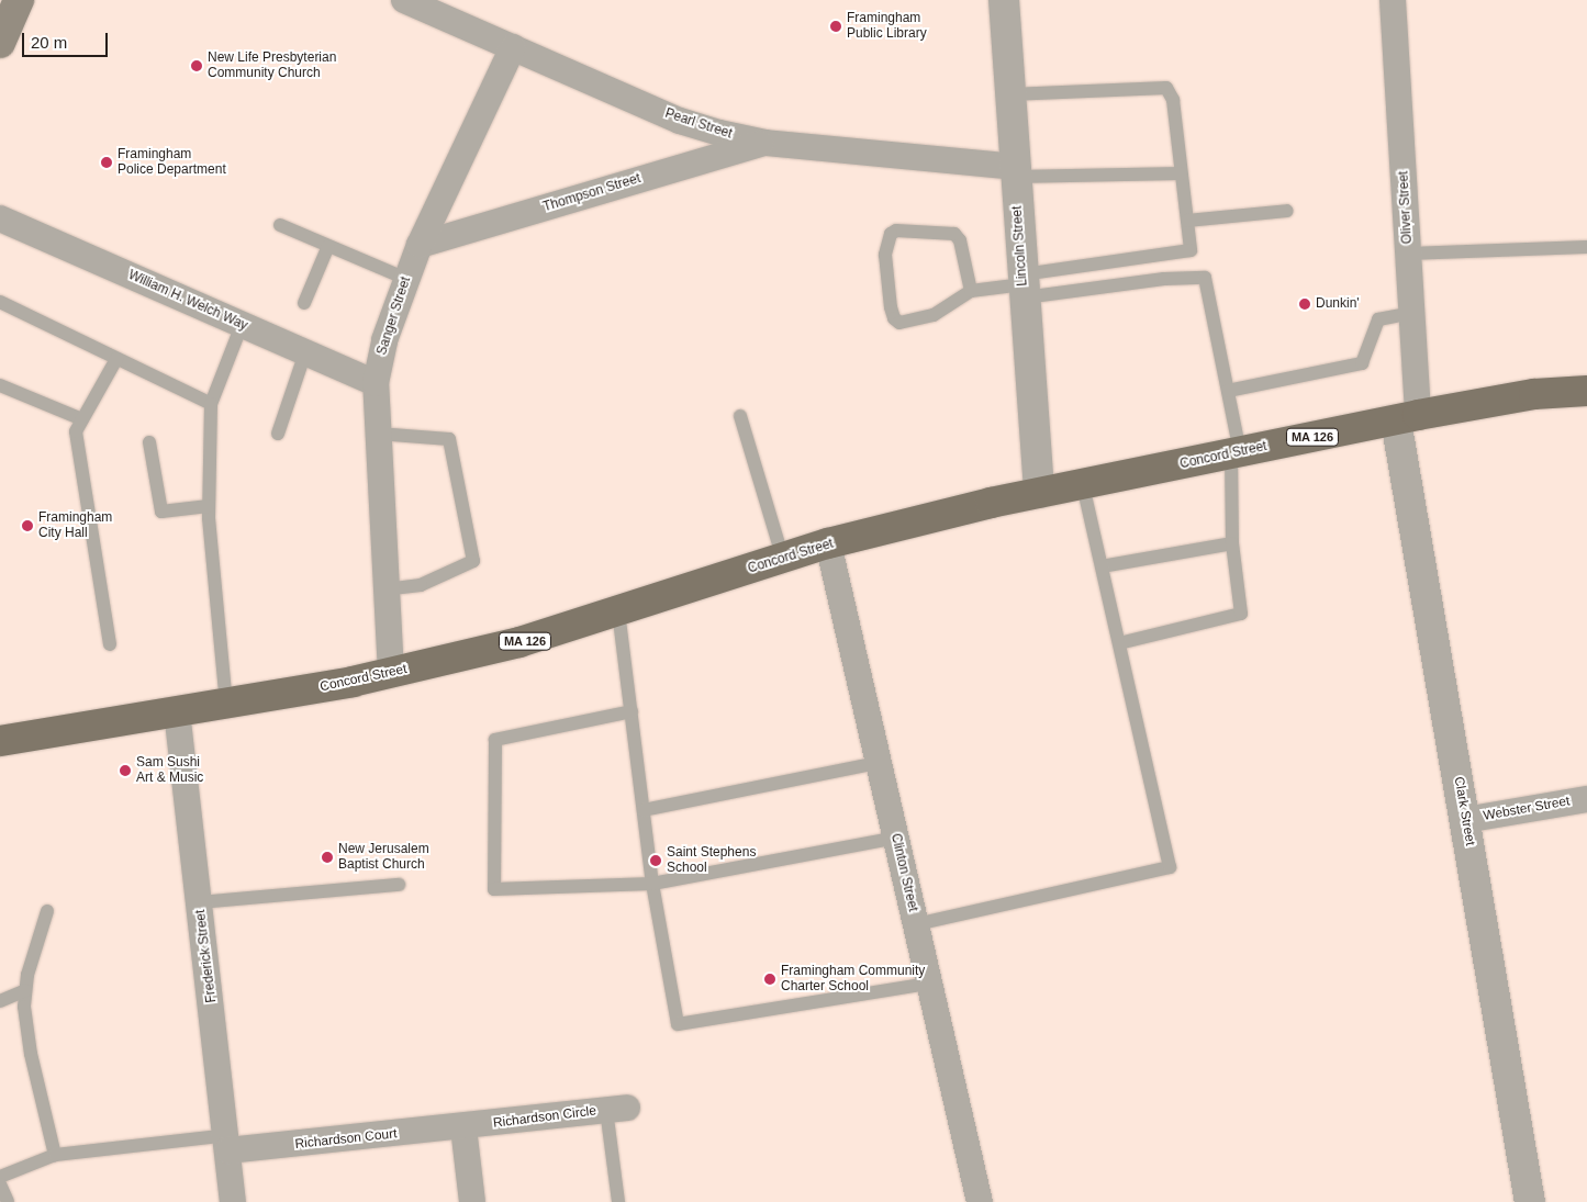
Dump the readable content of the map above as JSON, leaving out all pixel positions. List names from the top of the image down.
{
  "streets": {
    "main road": ["MA 126", "Concord Street"],
    "street": [
      "Pearl Street",
      "Thompson Street",
      "Oliver Street",
      "Lincoln Street",
      "William H. Welch Way",
      "Sanger Street",
      "Webster Street",
      "Clark Street",
      "Clinton Street",
      "Frederick Street",
      "Richardson Circle",
      "Richardson Court"
    ]
  },
  "crossings": [
    ["Pearl Street", "Thompson Street"],
    ["Pearl Street", "Lincoln Street"],
    ["Pearl Street", "Sanger Street"],
    ["Thompson Street", "Sanger Street"],
    ["Oliver Street", "Concord Street"],
    ["Oliver Street", "Clark Street"],
    ["Lincoln Street", "Concord Street"],
    ["William H. Welch Way", "Sanger Street"],
    ["Sanger Street", "Concord Street"],
    ["Concord Street", "Clark Street"],
    ["Concord Street", "Clinton Street"],
    ["Concord Street", "Frederick Street"],
    ["Webster Street", "Clark Street"],
    ["Frederick Street", "Richardson Court"],
    ["Richardson Circle", "Richardson Court"]
  ],
  "places": [
    "Framingham Public Library",
    "New Life Presbyterian Community Church",
    "Framingham Police Department",
    "Dunkin'",
    "Framingham City Hall",
    "Sam Sushi Art & Music",
    "New Jerusalem Baptist Church",
    "Saint Stephens School",
    "Framingham Community Charter School"
  ],
  "scale_bar": "20 m"
}
